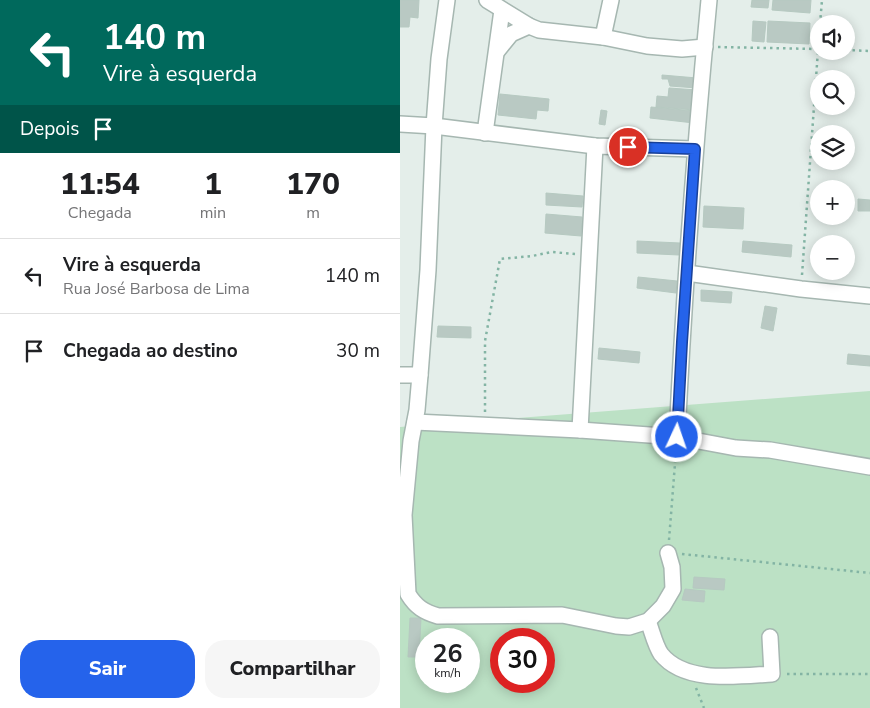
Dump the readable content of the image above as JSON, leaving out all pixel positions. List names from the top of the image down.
{
  "page": {
    "turn": ["140 m", "Vire à esquerda"],
    "map_buttons": ["+", "−"],
    "then": "Depois",
    "eta": [
      "11:54",
      "Chegada",
      "1",
      "min",
      "170",
      "m"
    ],
    "list": [
      {
        "name": "Vire à esquerda",
        "note": "Rua José Barbosa de Lima",
        "value": "140 m"
      },
      {
        "name": "Chegada ao destino",
        "value": "30 m"
      }
    ],
    "speed": "26 km/h",
    "limit": "30",
    "buttons": ["Sair", "Compartilhar"]
  }
}
